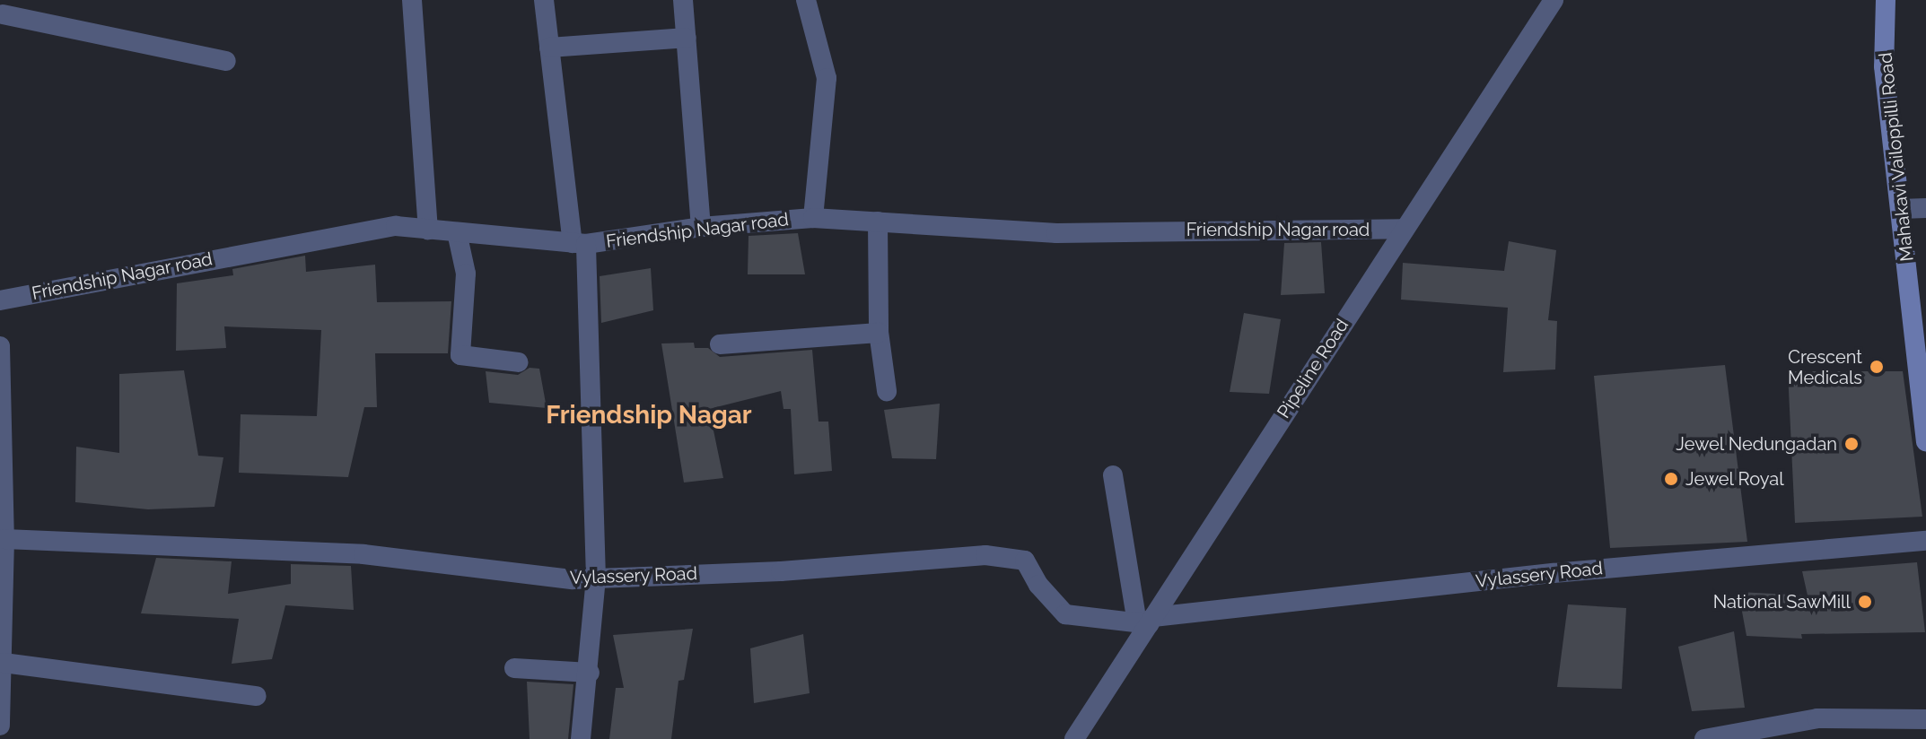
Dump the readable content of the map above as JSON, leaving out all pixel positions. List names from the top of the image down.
{
  "streets": {
    "main road": ["Mahakavi Vailoppilli Road"],
    "street": ["Friendship Nagar road", "Pipeline Road", "Vylassery Road"]
  },
  "crossings": [
    ["Friendship Nagar road", "Pipeline Road"],
    ["Pipeline Road", "Vylassery Road"]
  ],
  "districts": ["Friendship Nagar"],
  "places": [
    "Crescent Medicals",
    "Jewel Nedungadan",
    "Jewel Royal",
    "National SawMill"
  ]
}
